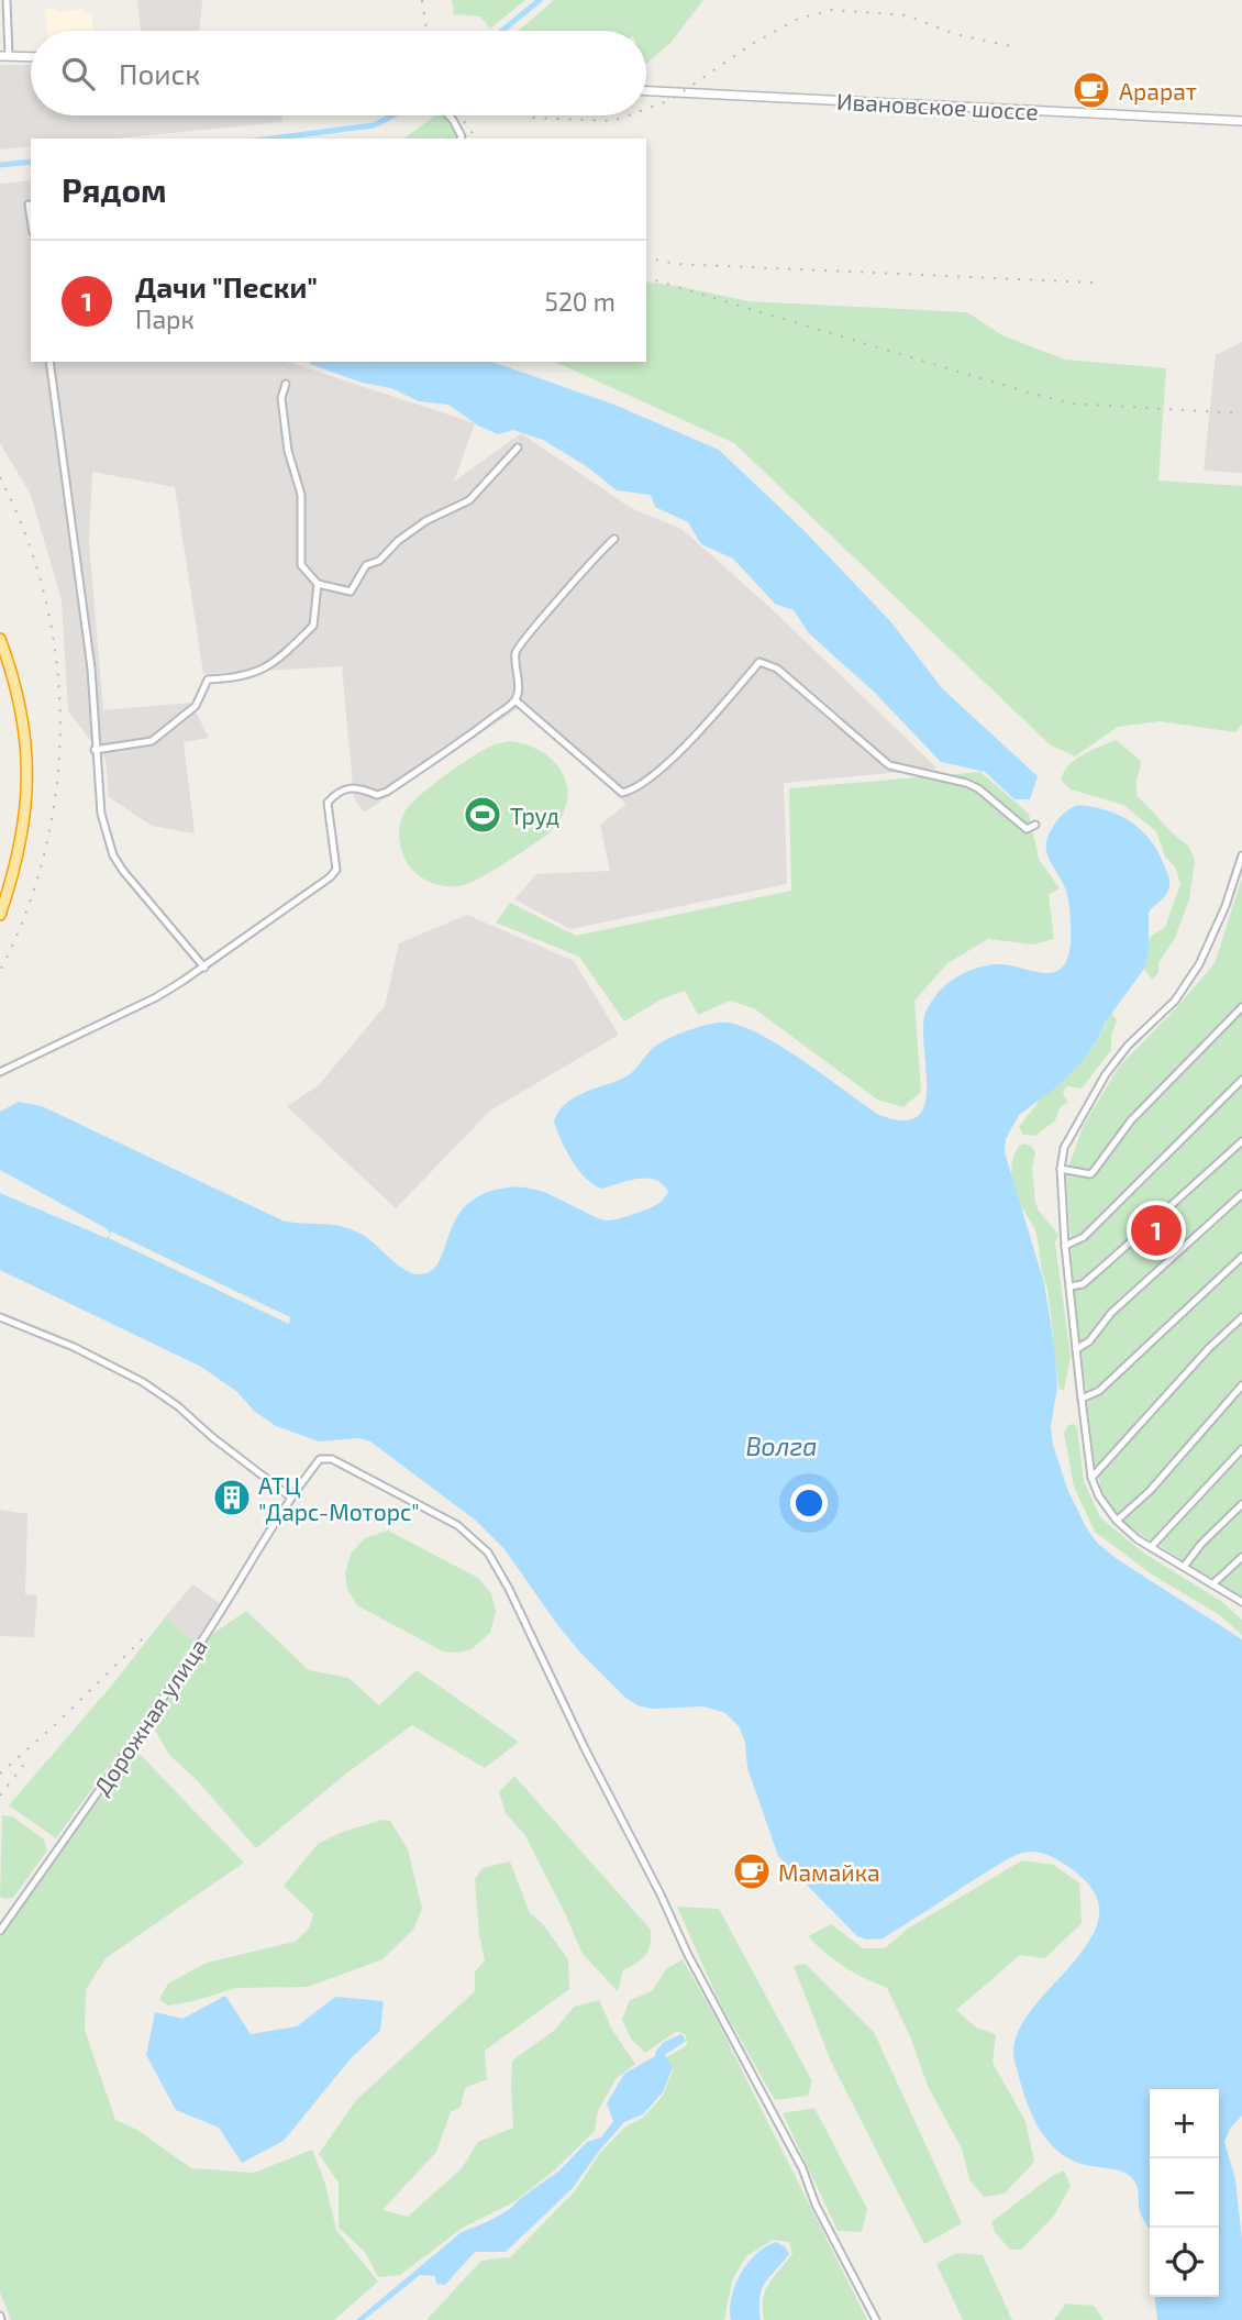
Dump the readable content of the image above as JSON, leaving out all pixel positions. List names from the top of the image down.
{
  "streets": {
    "street": ["Ивановское шоссе", "Дорожная улица"]
  },
  "water": ["Волга"],
  "places": {
    "cafe": ["Арарат", "Мамайка"],
    "sports": ["Труд"],
    "building": ["АТЦ \"Дарс-Моторс\""]
  },
  "page": {
    "search": "Поиск",
    "heading": "Рядом",
    "list": [
      {
        "mark": "1",
        "name": "Дачи \"Пески\"",
        "note": "Парк",
        "value": "520 m"
      }
    ],
    "pins": "1",
    "map_buttons": ["+", "−"]
  }
}
